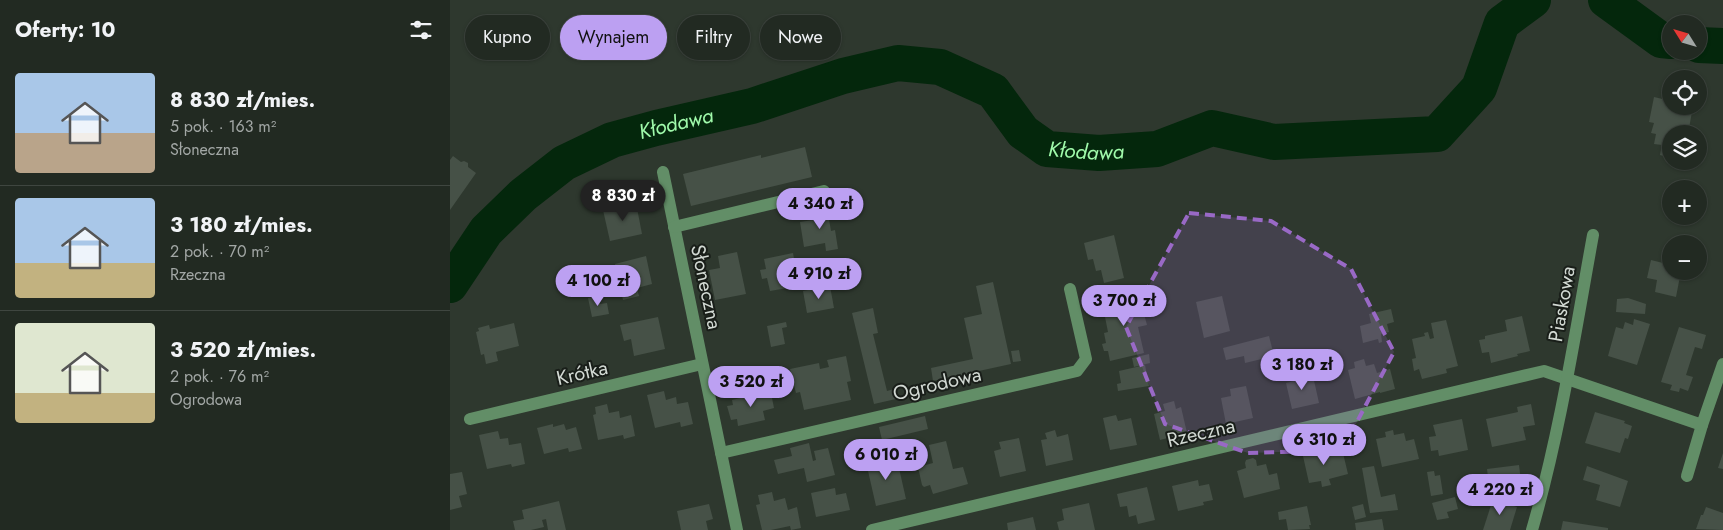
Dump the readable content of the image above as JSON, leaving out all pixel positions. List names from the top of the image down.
{
  "streets": {
    "street": [
      "Słoneczna",
      "Piaskowa",
      "Krótka",
      "Ogrodowa",
      "Rzeczna"
    ]
  },
  "crossings": [
    ["Słoneczna", "Krótka"],
    ["Słoneczna", "Ogrodowa"],
    ["Piaskowa", "Rzeczna"]
  ],
  "water": ["Kłodawa"],
  "north": "top left",
  "page": {
    "heading": "Oferty: 10",
    "map_buttons": ["+", "−"],
    "chip": [
      "Kupno",
      "Wynajem",
      "Filtry",
      "Nowe"
    ],
    "list": [
      {
        "name": "8 830 zł/mies.",
        "note": "5 pok. · 163 m² · Słoneczna"
      },
      {
        "name": "3 180 zł/mies.",
        "note": "2 pok. · 70 m² · Rzeczna"
      },
      {
        "name": "3 520 zł/mies.",
        "note": "2 pok. · 76 m² · Ogrodowa"
      }
    ],
    "price": [
      "8 830 zł",
      "4 340 zł",
      "4 910 zł",
      "4 100 zł",
      "3 700 zł",
      "3 180 zł",
      "3 520 zł",
      "6 310 zł",
      "6 010 zł",
      "4 220 zł"
    ]
  }
}
